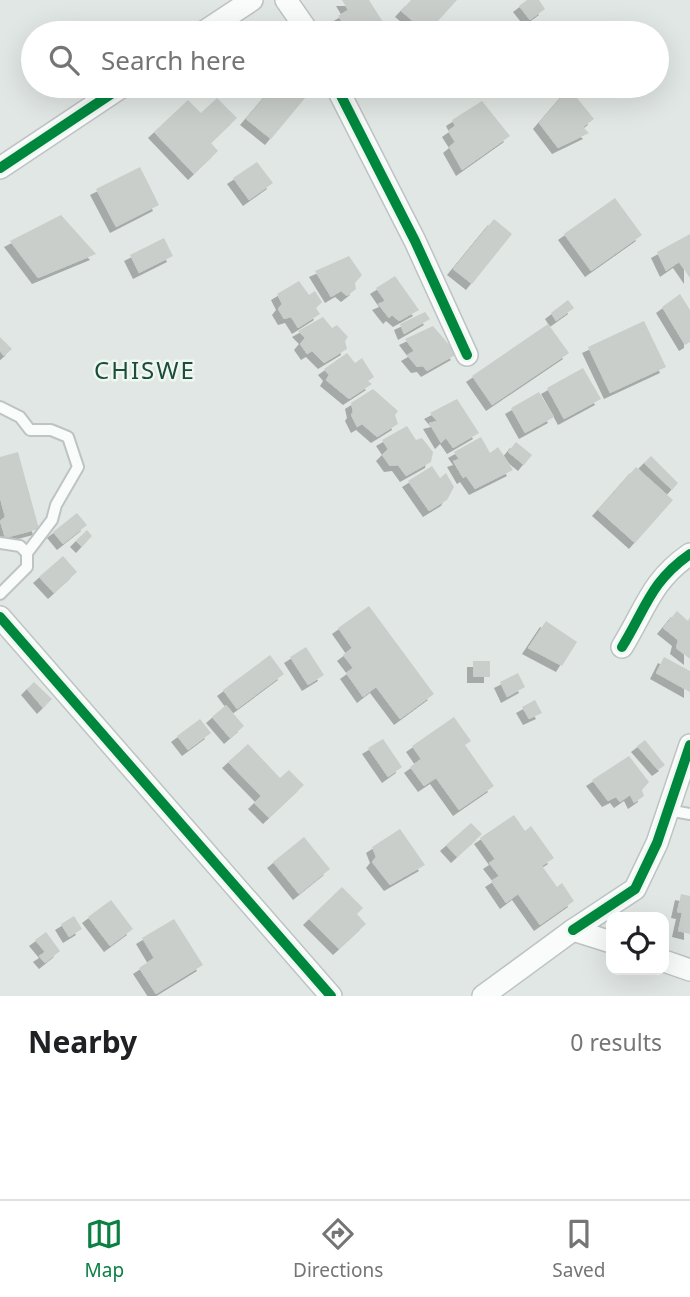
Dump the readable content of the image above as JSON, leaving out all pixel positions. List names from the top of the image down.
{
  "districts": ["CHISWE"],
  "page": {
    "search": "Search here",
    "heading": ["Nearby", "0 results"],
    "nav": ["Map", "Directions", "Saved"]
  }
}
